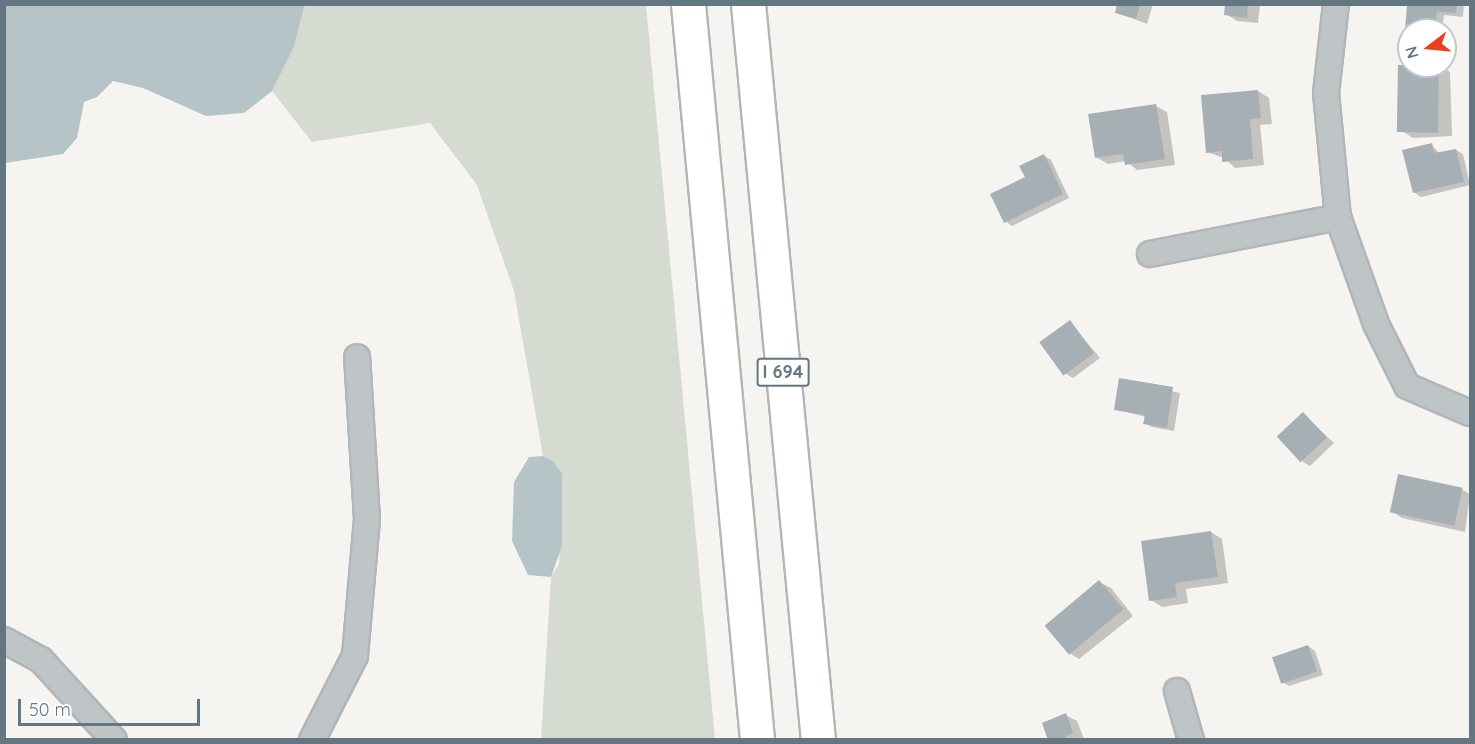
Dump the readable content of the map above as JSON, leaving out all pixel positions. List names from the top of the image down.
{
  "streets": {
    "highway": ["I 694"]
  },
  "scale_bar": "50 m",
  "north": "left"
}
